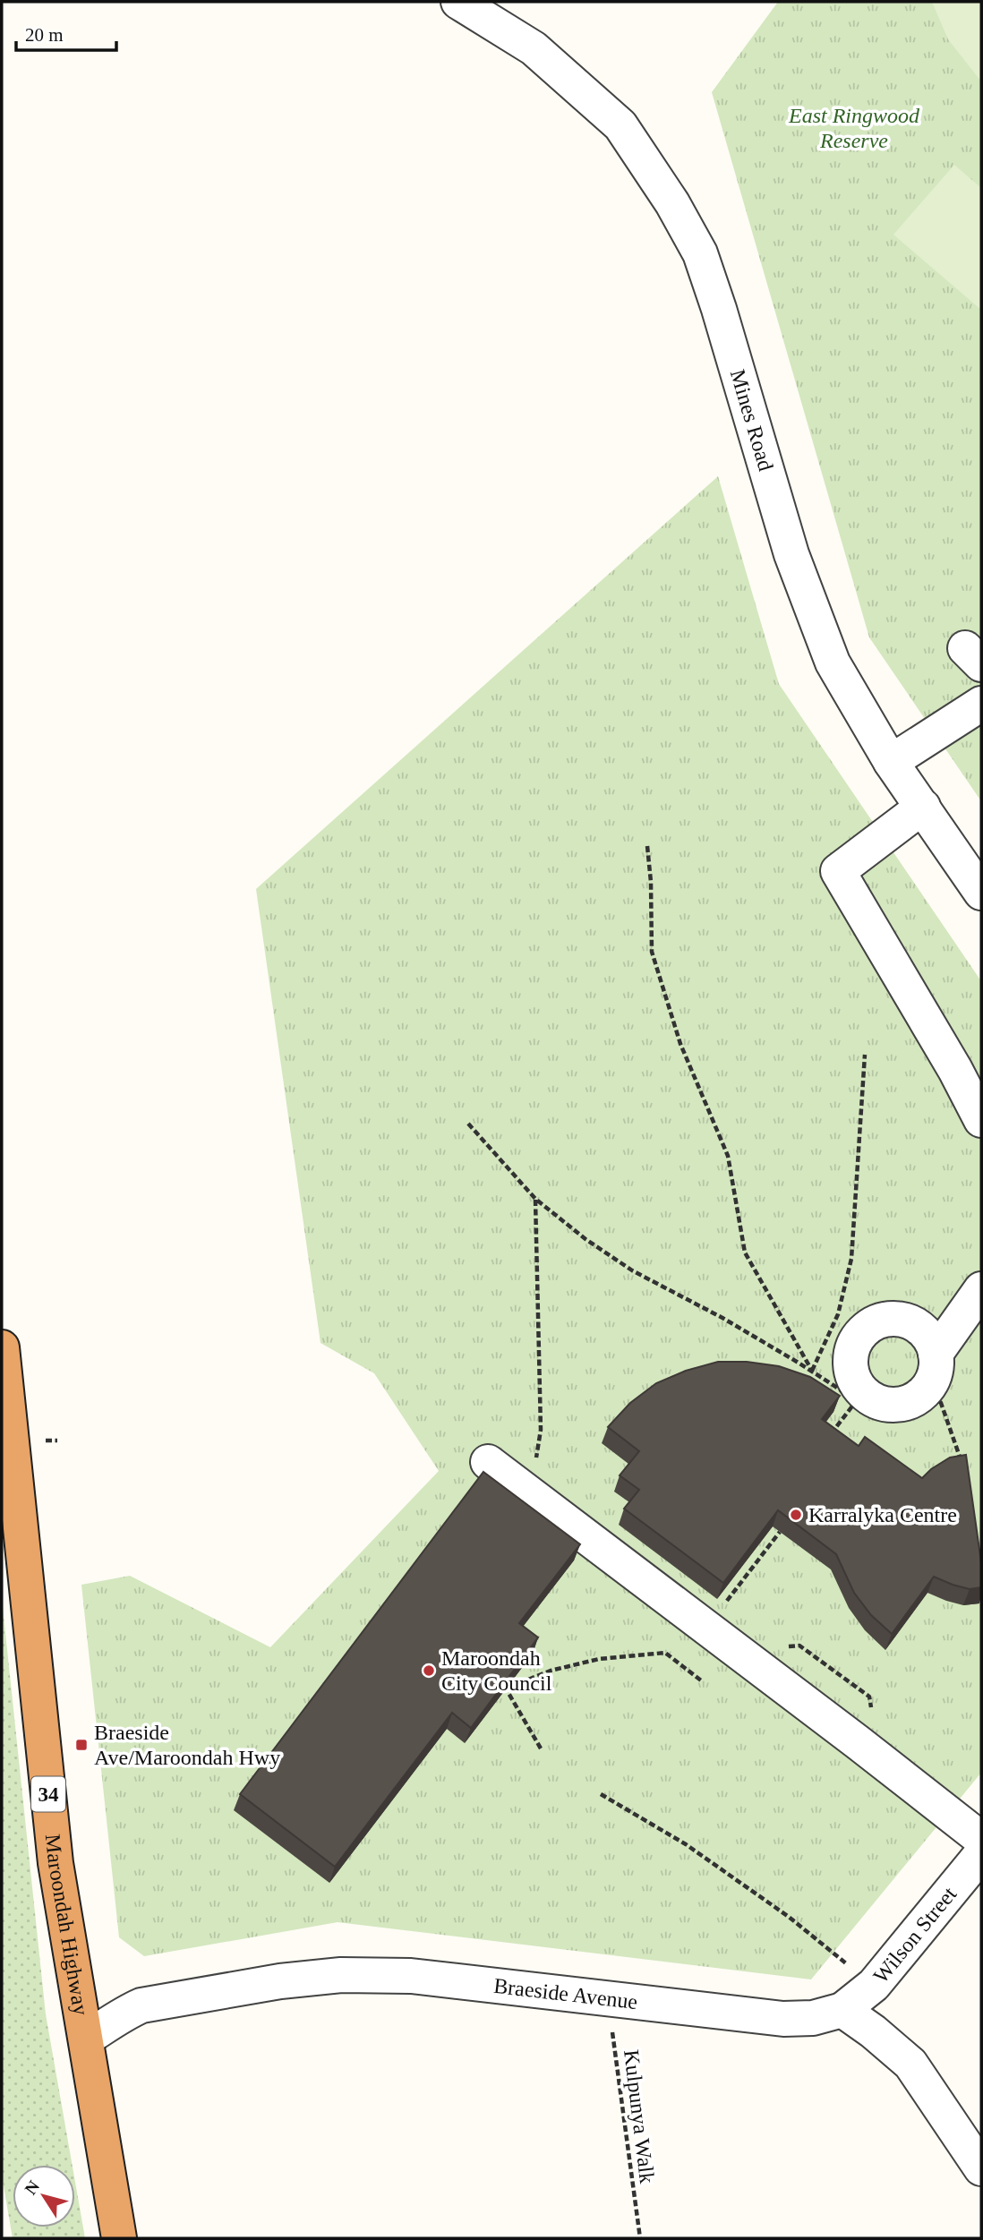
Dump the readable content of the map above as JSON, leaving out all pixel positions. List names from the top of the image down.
{
  "streets": {
    "highway": ["34", "Maroondah Highway"],
    "street": ["Mines Road", "Wilson Street", "Braeside Avenue"],
    "path": ["Kulpunya Walk"]
  },
  "crossings": [
    ["Maroondah Highway", "Braeside Avenue"],
    ["Wilson Street", "Braeside Avenue"],
    ["Braeside Avenue", "Kulpunya Walk"]
  ],
  "parks": ["East Ringwood Reserve"],
  "places": {
    "other": ["Karralyka Centre", "Maroondah City Council"],
    "transit": ["Braeside Ave/Maroondah Hwy"]
  },
  "scale_bar": "20 m",
  "north": "top left"
}
